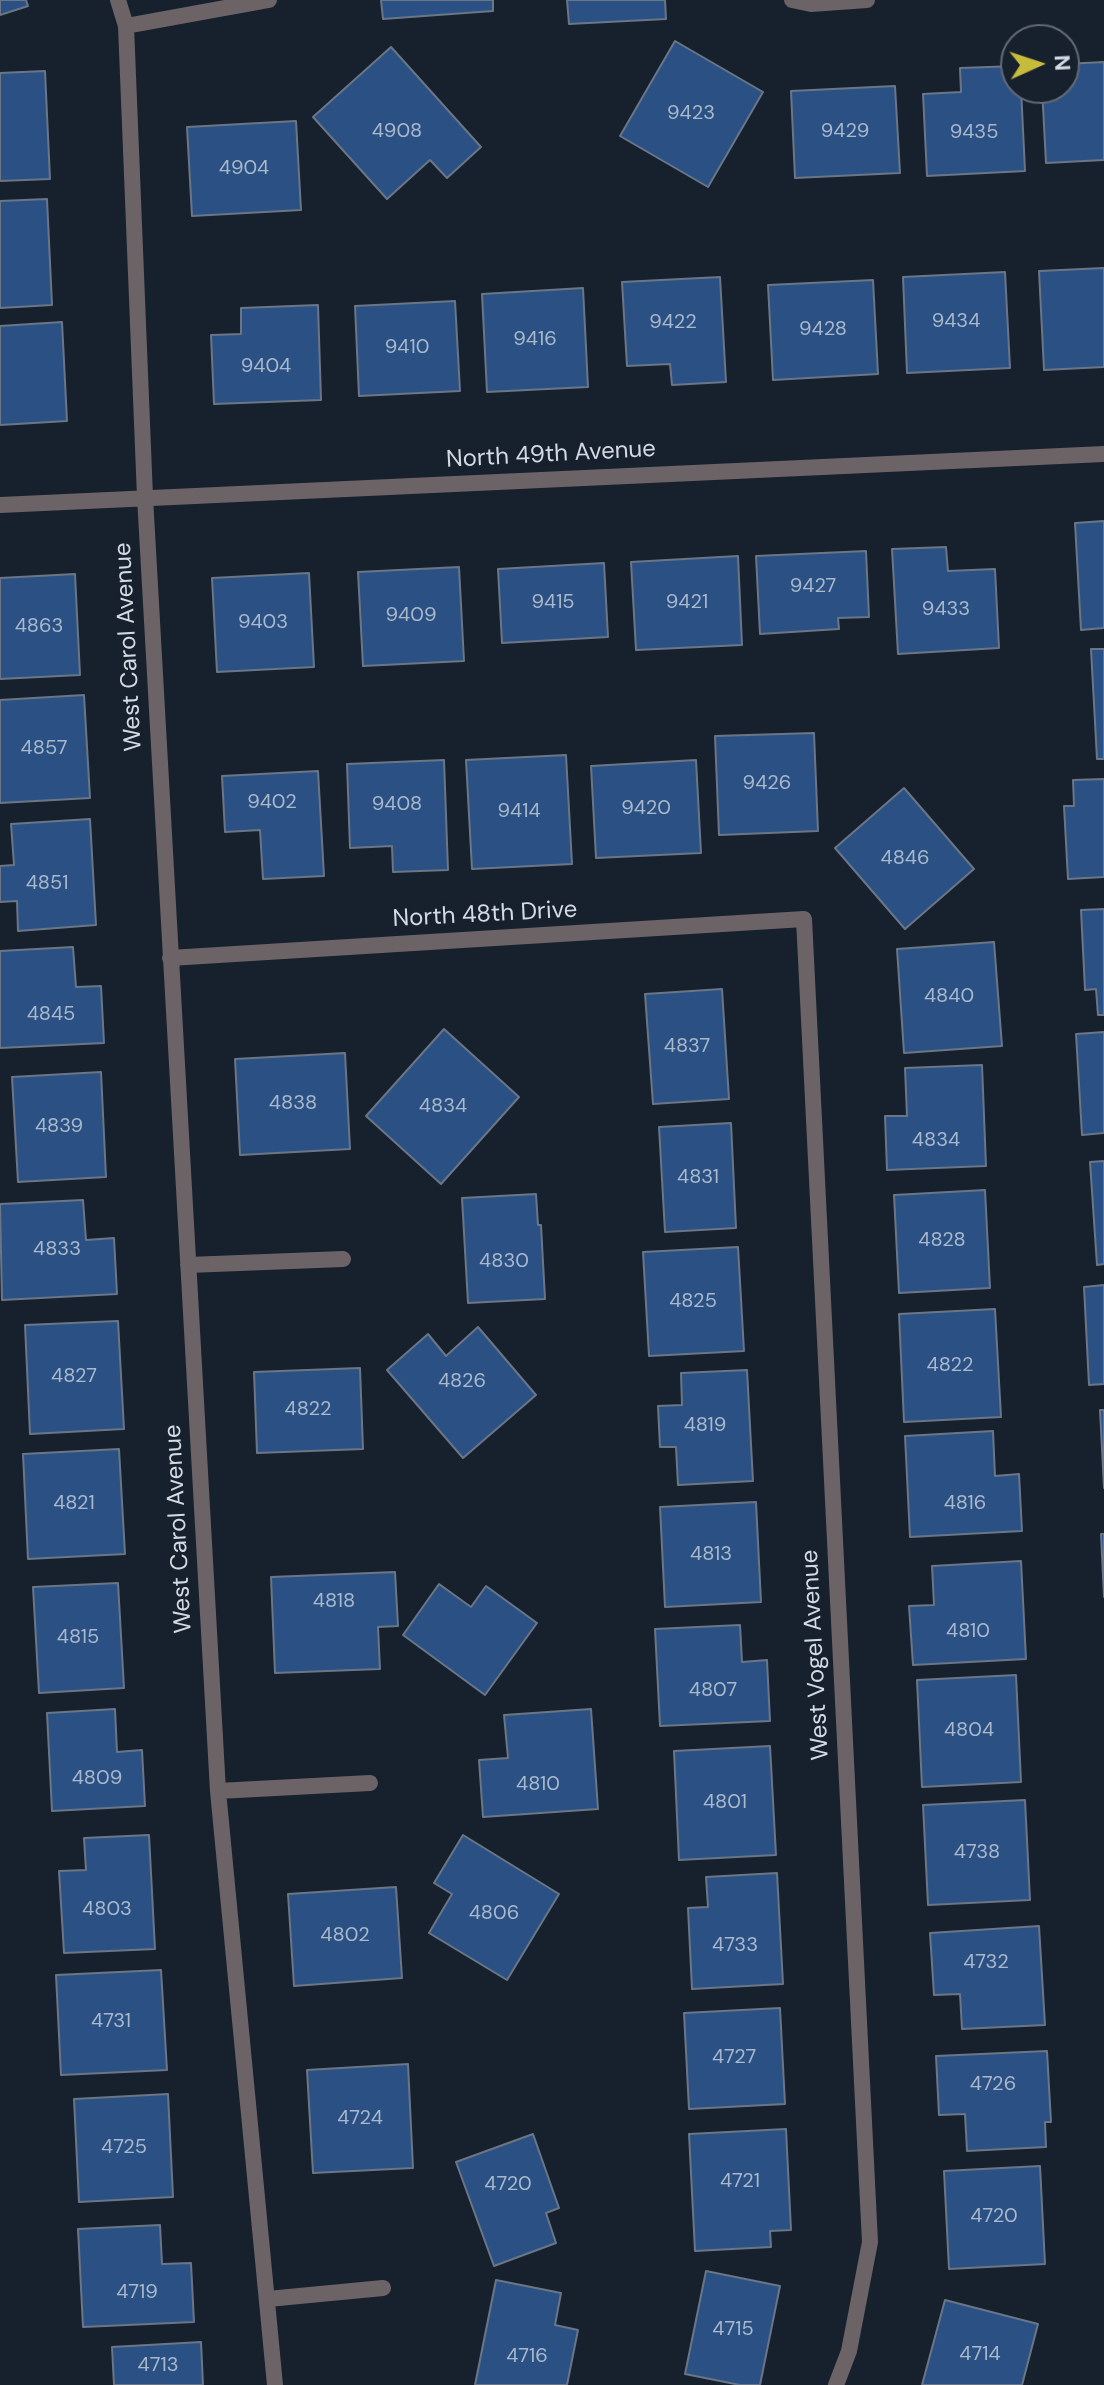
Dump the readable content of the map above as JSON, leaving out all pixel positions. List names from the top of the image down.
{
  "streets": {
    "street": [
      "North 49th Avenue",
      "West Carol Avenue",
      "North 48th Drive",
      "West Vogel Avenue"
    ]
  },
  "crossings": [
    ["North 49th Avenue", "West Carol Avenue"],
    ["West Carol Avenue", "North 48th Drive"],
    ["North 48th Drive", "West Vogel Avenue"]
  ],
  "house_numbers": [
    "9423",
    "4908",
    "9429",
    "9435",
    "4904",
    "9434",
    "9422",
    "9428",
    "9416",
    "9410",
    "9404",
    "9427",
    "9415",
    "9421",
    "9433",
    "9409",
    "9403",
    "4863",
    "4857",
    "9426",
    "9402",
    "9408",
    "9420",
    "9414",
    "4846",
    "4851",
    "4840",
    "4845",
    "4837",
    "4838",
    "4834",
    "4839",
    "4834",
    "4831",
    "4828",
    "4833",
    "4830",
    "4825",
    "4822",
    "4827",
    "4826",
    "4822",
    "4819",
    "4821",
    "4816",
    "4813",
    "4818",
    "4810",
    "4815",
    "4807",
    "4804",
    "4809",
    "4810",
    "4801",
    "4738",
    "4803",
    "4806",
    "4802",
    "4733",
    "4732",
    "4731",
    "4727",
    "4726",
    "4724",
    "4725",
    "4721",
    "4720",
    "4720",
    "4719",
    "4715",
    "4714",
    "4716",
    "4713"
  ],
  "north": "right"
}
